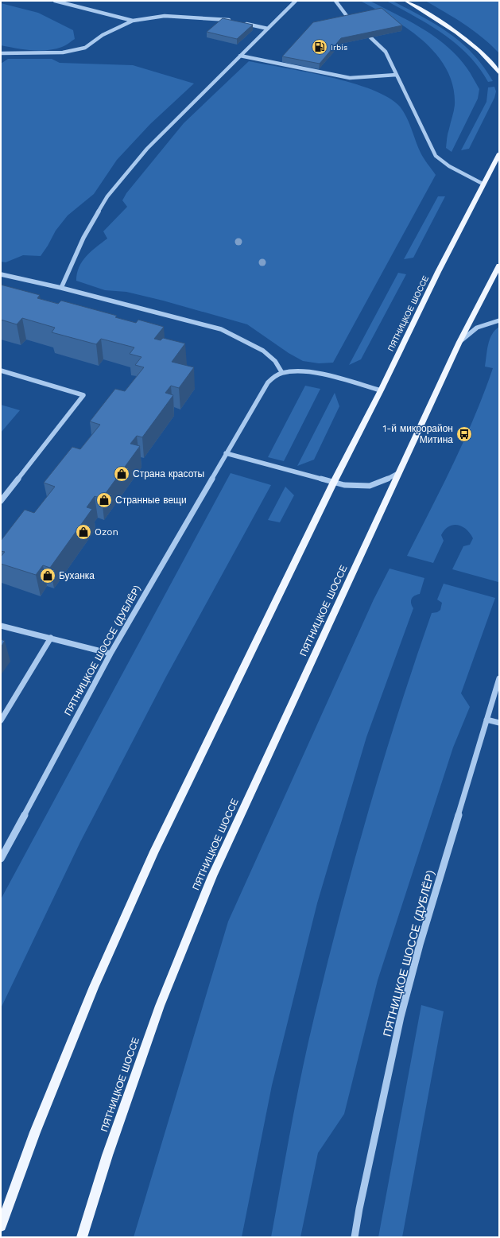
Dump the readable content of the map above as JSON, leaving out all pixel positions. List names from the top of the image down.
{
  "streets": {
    "main road": ["ПЯТНИЦКОЕ ШОССЕ"],
    "street": ["ПЯТНИЦКОЕ ШОССЕ (ДУБЛЁР)"]
  },
  "crossings": [
    ["ПЯТНИЦКОЕ ШОССЕ", "ПЯТНИЦКОЕ ШОССЕ (ДУБЛЁР)"]
  ],
  "places": {
    "fuel station": ["Irbis"],
    "bus stop": ["1-й микрорайон Митина"],
    "shop": [
      "Страна красоты",
      "Странные вещи",
      "Ozon",
      "Буханка"
    ]
  }
}
